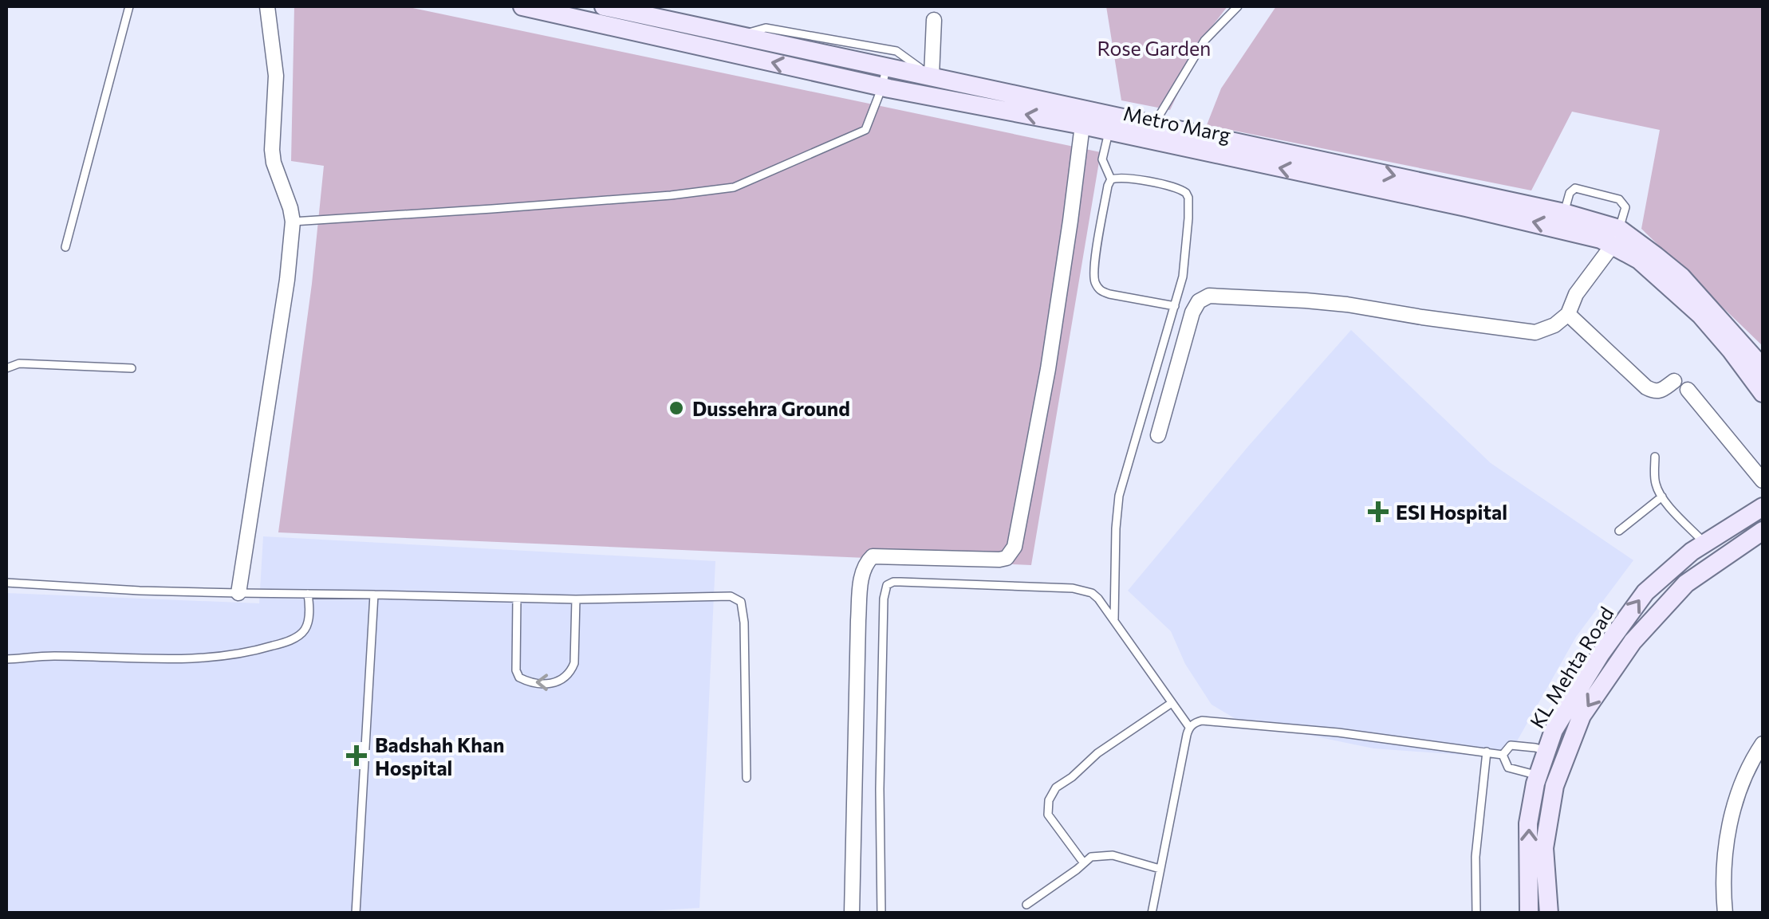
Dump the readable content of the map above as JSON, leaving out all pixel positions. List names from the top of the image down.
{
  "streets": {
    "street": ["Metro Marg", "KL Mehta Road"]
  },
  "parks": ["Rose Garden"],
  "places": {
    "other": ["Dussehra Ground"],
    "health": ["ESI Hospital", "Badshah Khan Hospital"]
  }
}
